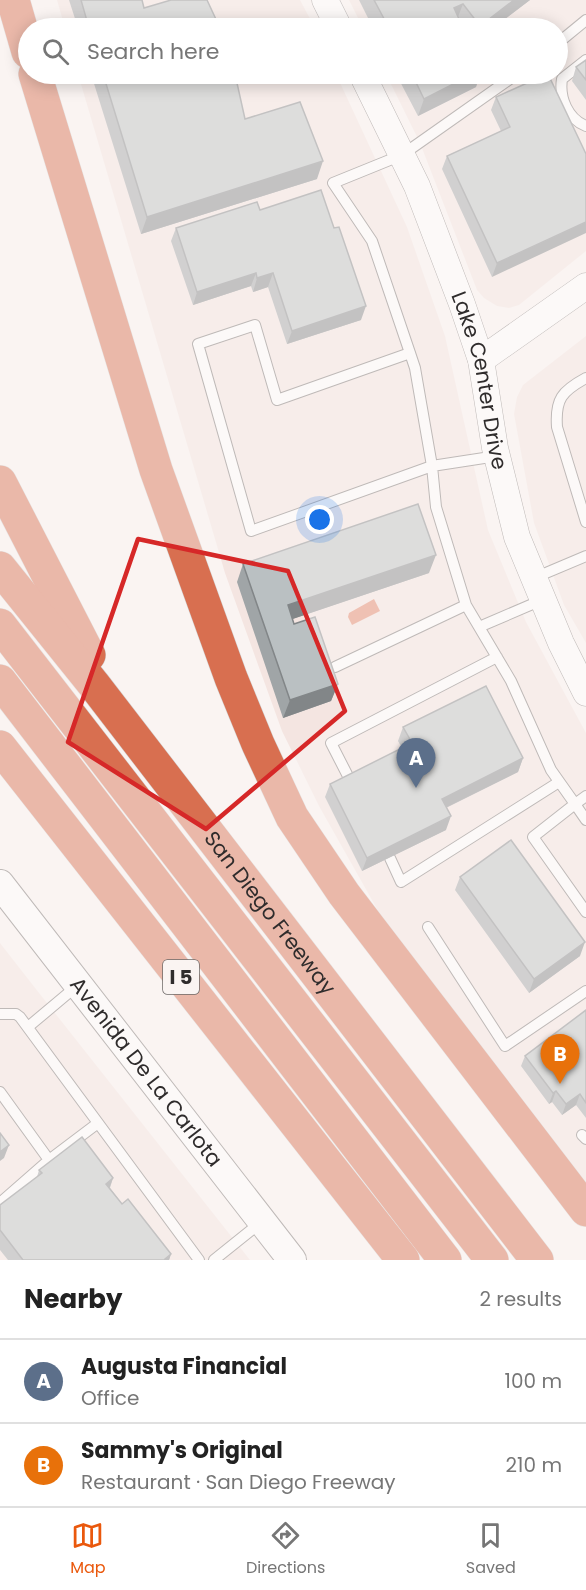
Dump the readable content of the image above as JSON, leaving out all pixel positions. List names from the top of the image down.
{
  "streets": {
    "highway": ["San Diego Freeway", "I 5"],
    "main road": ["Avenida De La Carlota"],
    "street": ["Lake Center Drive"]
  },
  "page": {
    "search": "Search here",
    "pins": ["A", "B"],
    "heading": ["Nearby", "2 results"],
    "list": [
      {
        "mark": "A",
        "name": "Augusta Financial",
        "note": "Office",
        "value": "100 m"
      },
      {
        "mark": "B",
        "name": "Sammy's Original",
        "note": "Restaurant · San Diego Freeway",
        "value": "210 m"
      }
    ],
    "nav": ["Map", "Directions", "Saved"]
  }
}
